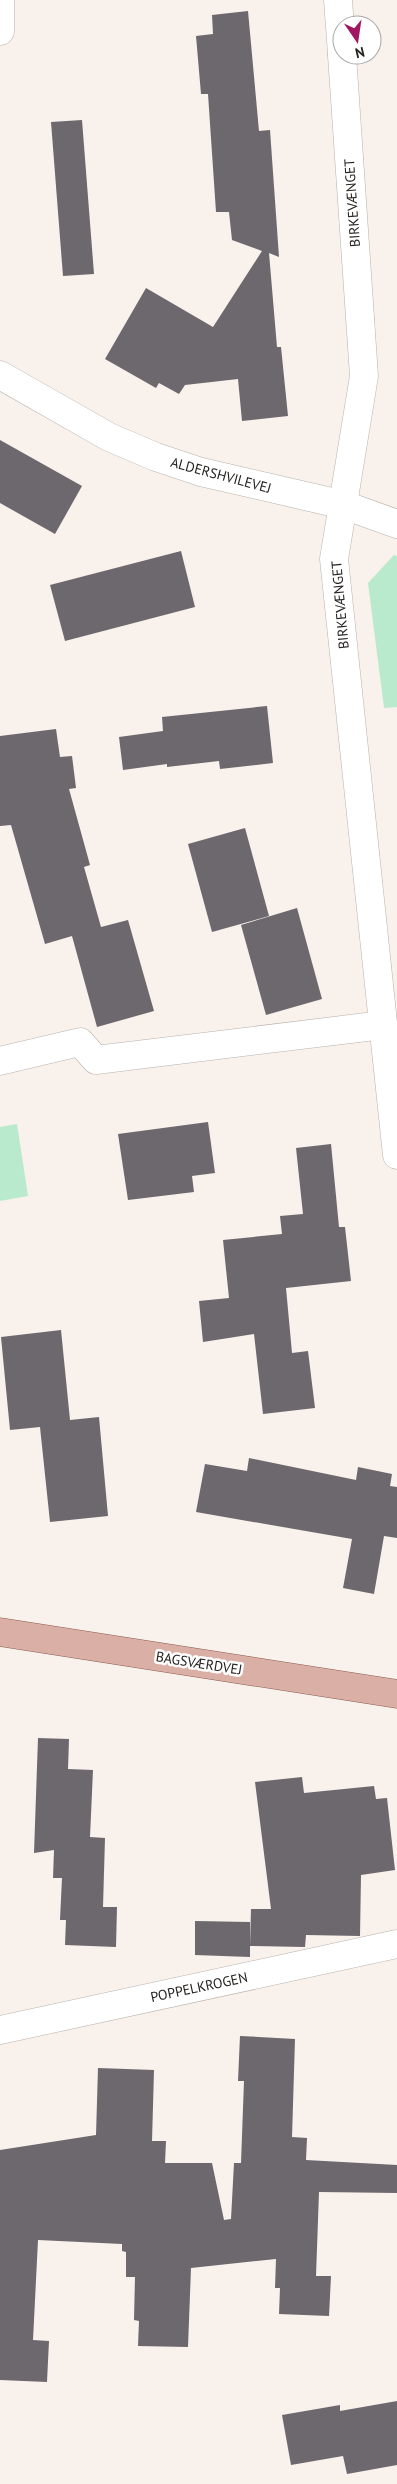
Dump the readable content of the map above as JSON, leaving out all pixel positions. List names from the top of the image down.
{
  "streets": {
    "main road": ["BAGSVÆRDVEJ"],
    "street": ["BIRKEVÆNGET", "ALDERSHVILEVEJ", "POPPELKROGEN"]
  },
  "crossings": [
    ["BIRKEVÆNGET", "ALDERSHVILEVEJ"]
  ],
  "north": "bottom"
}
